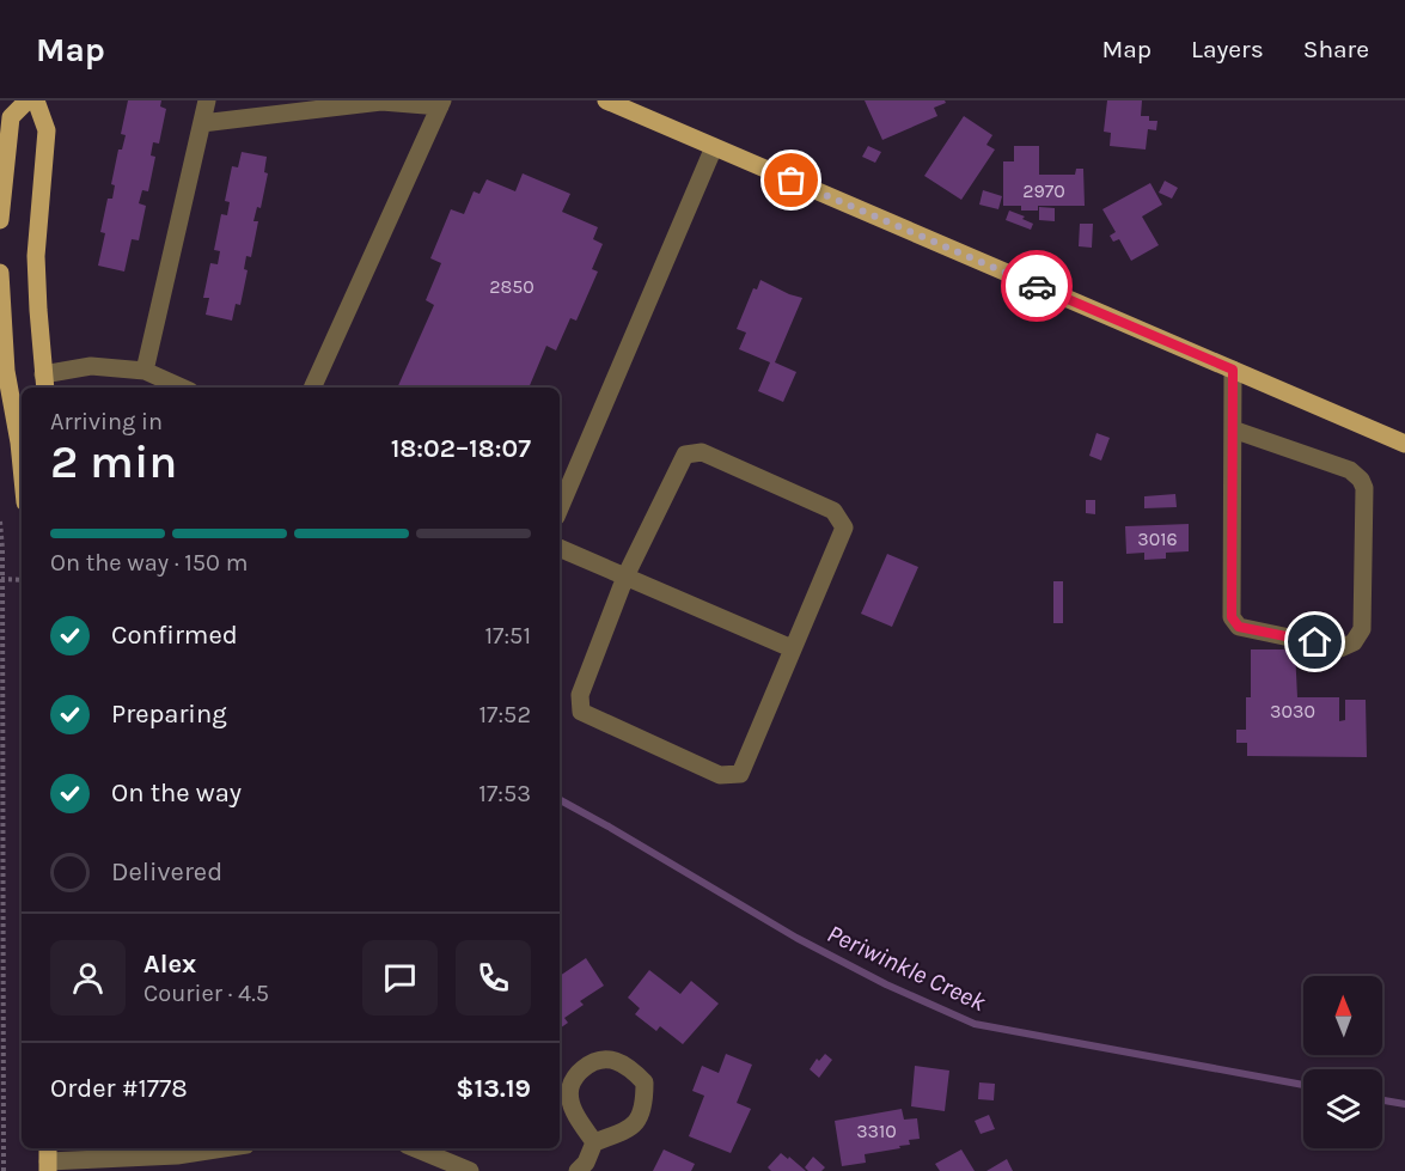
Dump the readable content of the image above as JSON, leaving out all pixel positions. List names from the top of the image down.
{
  "water": ["Periwinkle Creek"],
  "house_numbers": [
    "2970",
    "2850",
    "3016",
    "3030",
    "3310"
  ],
  "north": "top",
  "page": {
    "header": "Map",
    "nav": ["Map", "Layers", "Share"],
    "heading": ["2 min", "Arriving in", "18:02–18:07"],
    "panel": [
      "Alex",
      "Courier · 4.5",
      "Order #1778",
      "$13.19"
    ],
    "bar": "On the way · 150 m",
    "list": [
      ["Confirmed", "17:51"],
      ["Preparing", "17:52"],
      ["On the way", "17:53"],
      "Delivered"
    ]
  }
}
